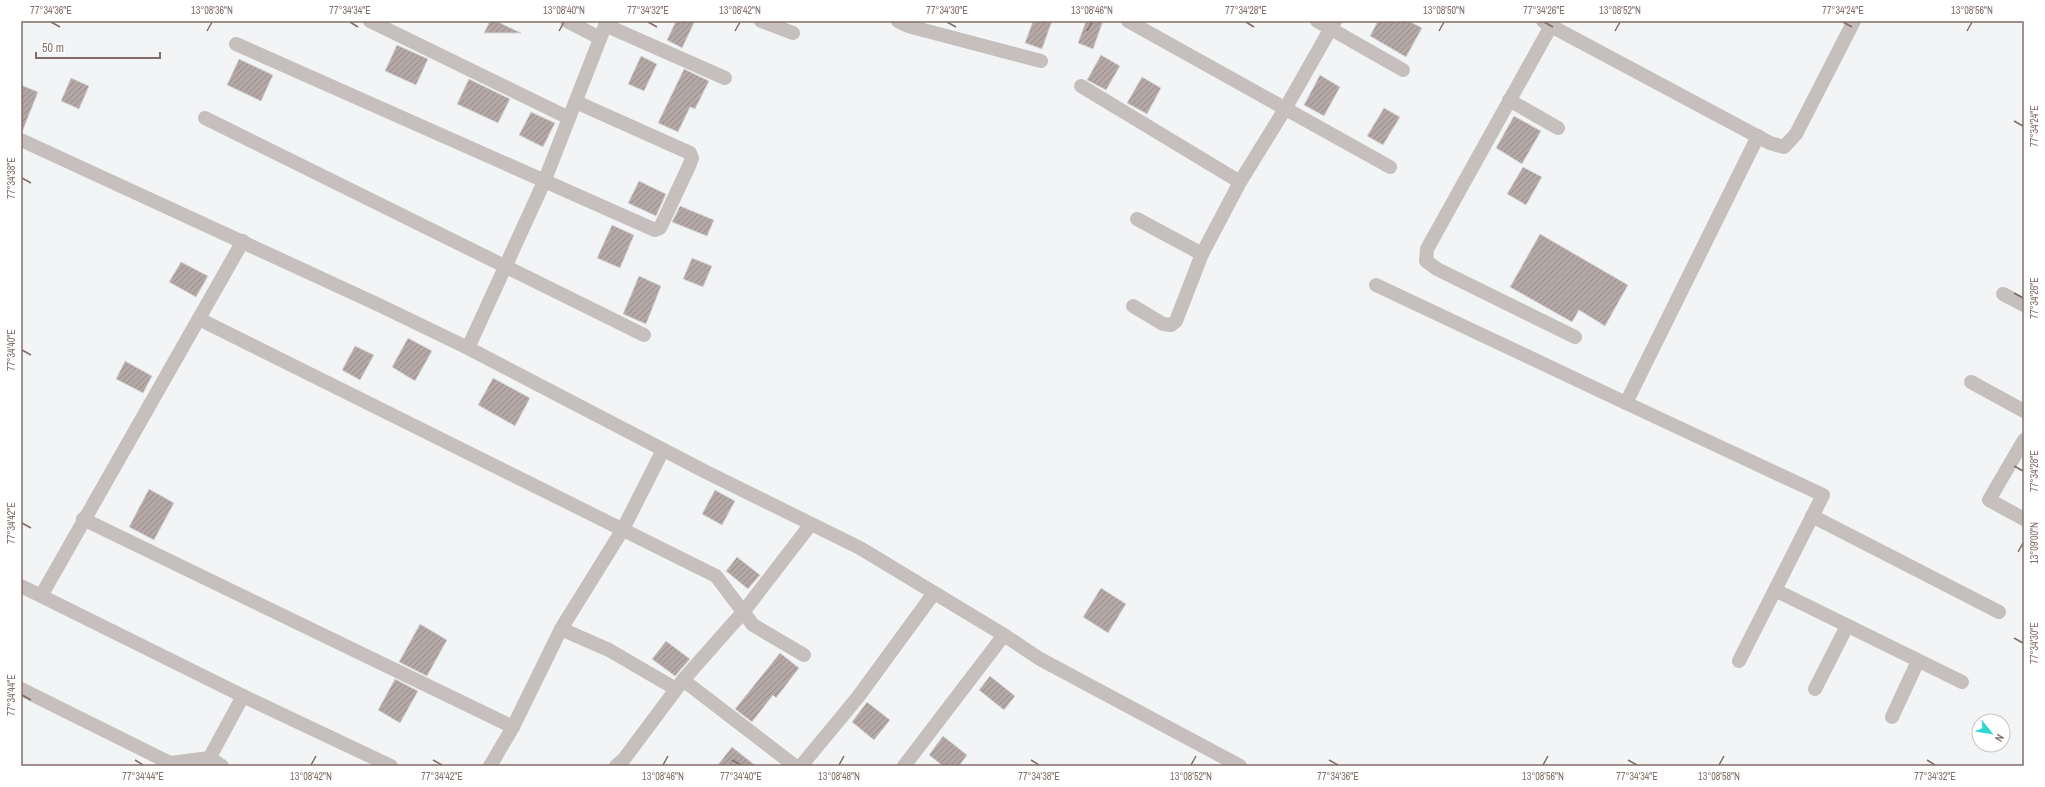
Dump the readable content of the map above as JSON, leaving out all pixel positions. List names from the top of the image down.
{
  "scale_bar": "50 m",
  "north": "bottom right",
  "coordinates": [
    "77°34'36\"E",
    "13°08'36\"N",
    "77°34'34\"E",
    "13°08'40\"N",
    "77°34'32\"E",
    "13°08'42\"N",
    "77°34'30\"E",
    "13°08'46\"N",
    "77°34'28\"E",
    "13°08'50\"N",
    "77°34'26\"E",
    "13°08'52\"N",
    "77°34'24\"E",
    "13°08'56\"N",
    "77°34'38\"E",
    "77°34'40\"E",
    "77°34'42\"E",
    "13°09'00\"N",
    "77°34'44\"E",
    "13°08'48\"N",
    "13°08'58\"N"
  ]
}
